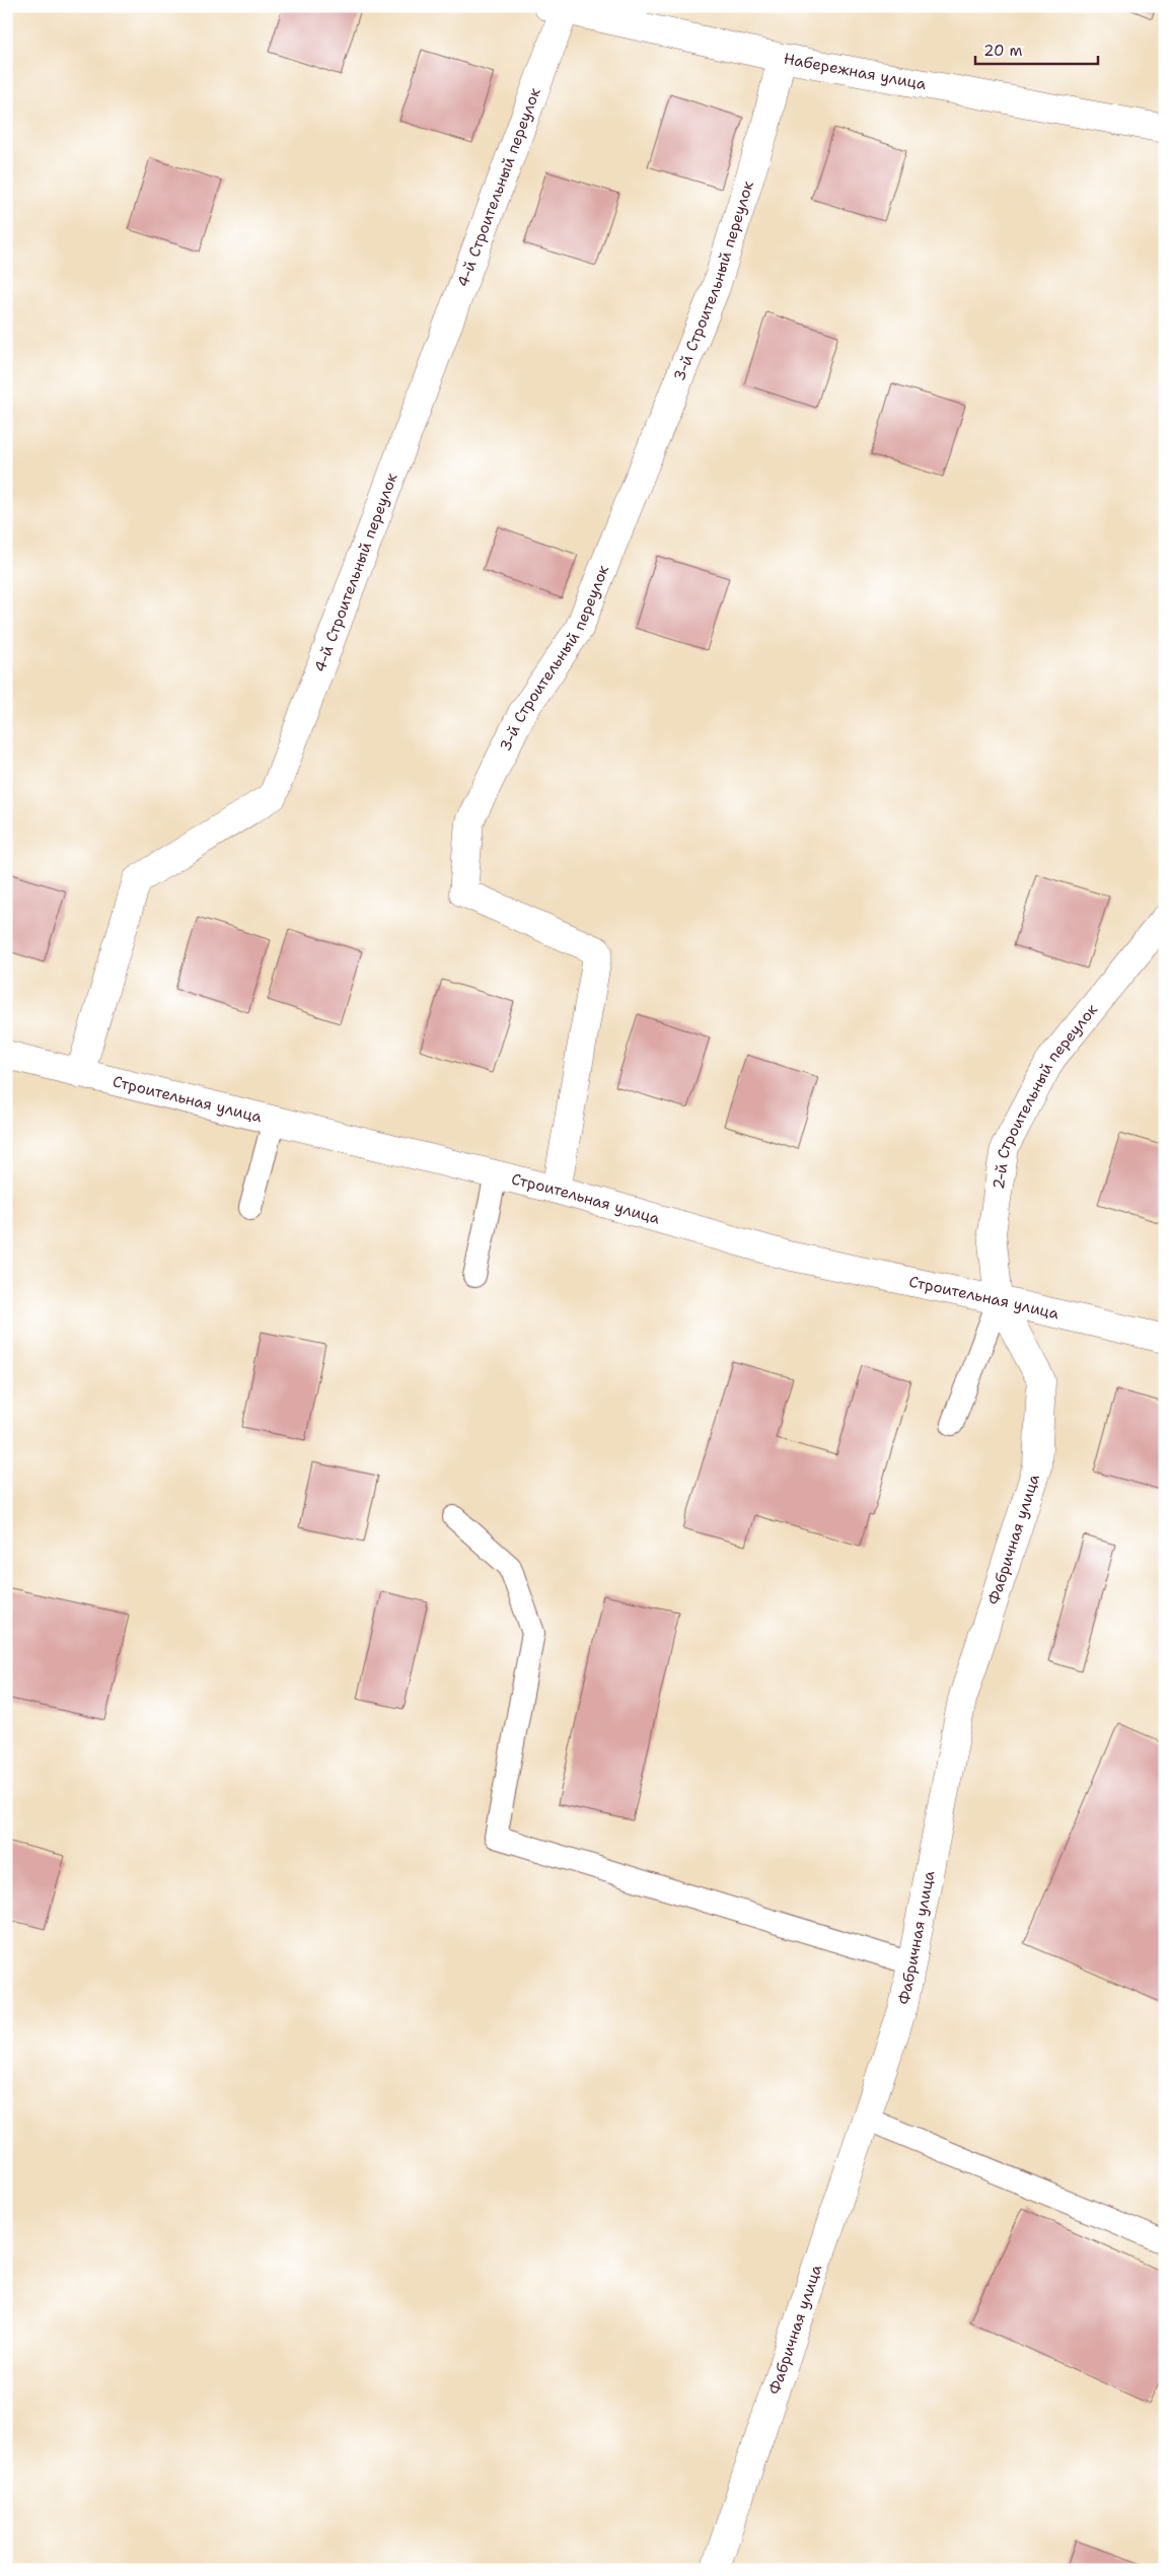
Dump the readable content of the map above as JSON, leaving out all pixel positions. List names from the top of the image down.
{
  "streets": {
    "street": [
      "Набережная улица",
      "4-й Строительный переулок",
      "3-й Строительный переулок",
      "2-й Строительный переулок",
      "Строительная улица",
      "Фабричная улица"
    ]
  },
  "crossings": [
    ["Набережная улица", "4-й Строительный переулок"],
    ["Набережная улица", "3-й Строительный переулок"],
    ["4-й Строительный переулок", "Строительная улица"],
    ["3-й Строительный переулок", "Строительная улица"],
    ["2-й Строительный переулок", "Строительная улица"],
    ["2-й Строительный переулок", "Фабричная улица"],
    ["Строительная улица", "Фабричная улица"]
  ],
  "scale_bar": "20 m"
}
